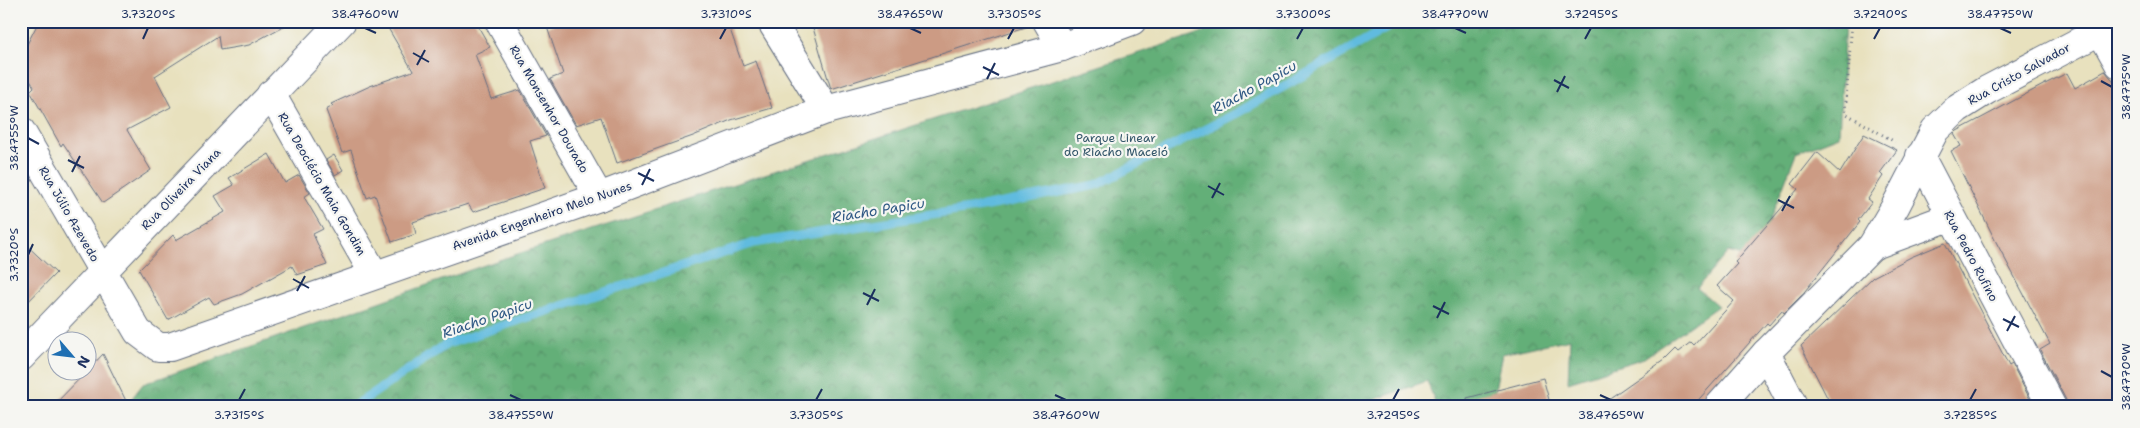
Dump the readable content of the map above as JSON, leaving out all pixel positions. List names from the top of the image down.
{
  "streets": {
    "street": [
      "Rua Cristo Salvador",
      "Rua Monsenhor Dourado",
      "Rua Deoclécio Maia Gondim",
      "Rua Oliveira Viana",
      "Rua Júlio Azevedo",
      "Avenida Engenheiro Melo Nunes",
      "Rua Pedro Rufino"
    ]
  },
  "crossings": [
    ["Rua Cristo Salvador", "Rua Pedro Rufino"],
    ["Rua Monsenhor Dourado", "Avenida Engenheiro Melo Nunes"],
    ["Rua Deoclécio Maia Gondim", "Rua Oliveira Viana"],
    ["Rua Deoclécio Maia Gondim", "Avenida Engenheiro Melo Nunes"],
    ["Rua Oliveira Viana", "Rua Júlio Azevedo"],
    ["Rua Oliveira Viana", "Avenida Engenheiro Melo Nunes"],
    ["Rua Júlio Azevedo", "Avenida Engenheiro Melo Nunes"]
  ],
  "water": ["Riacho Papicu"],
  "parks": ["Parque Linear do Riacho Maceió"],
  "north": "bottom right",
  "coordinates": [
    "3.7320°S",
    "38.4760°W",
    "3.7310°S",
    "38.4765°W",
    "3.7305°S",
    "3.7300°S",
    "38.4770°W",
    "3.7295°S",
    "3.7290°S",
    "38.4775°W",
    "38.4755°W",
    "3.7315°S",
    "3.7285°S"
  ]
}
